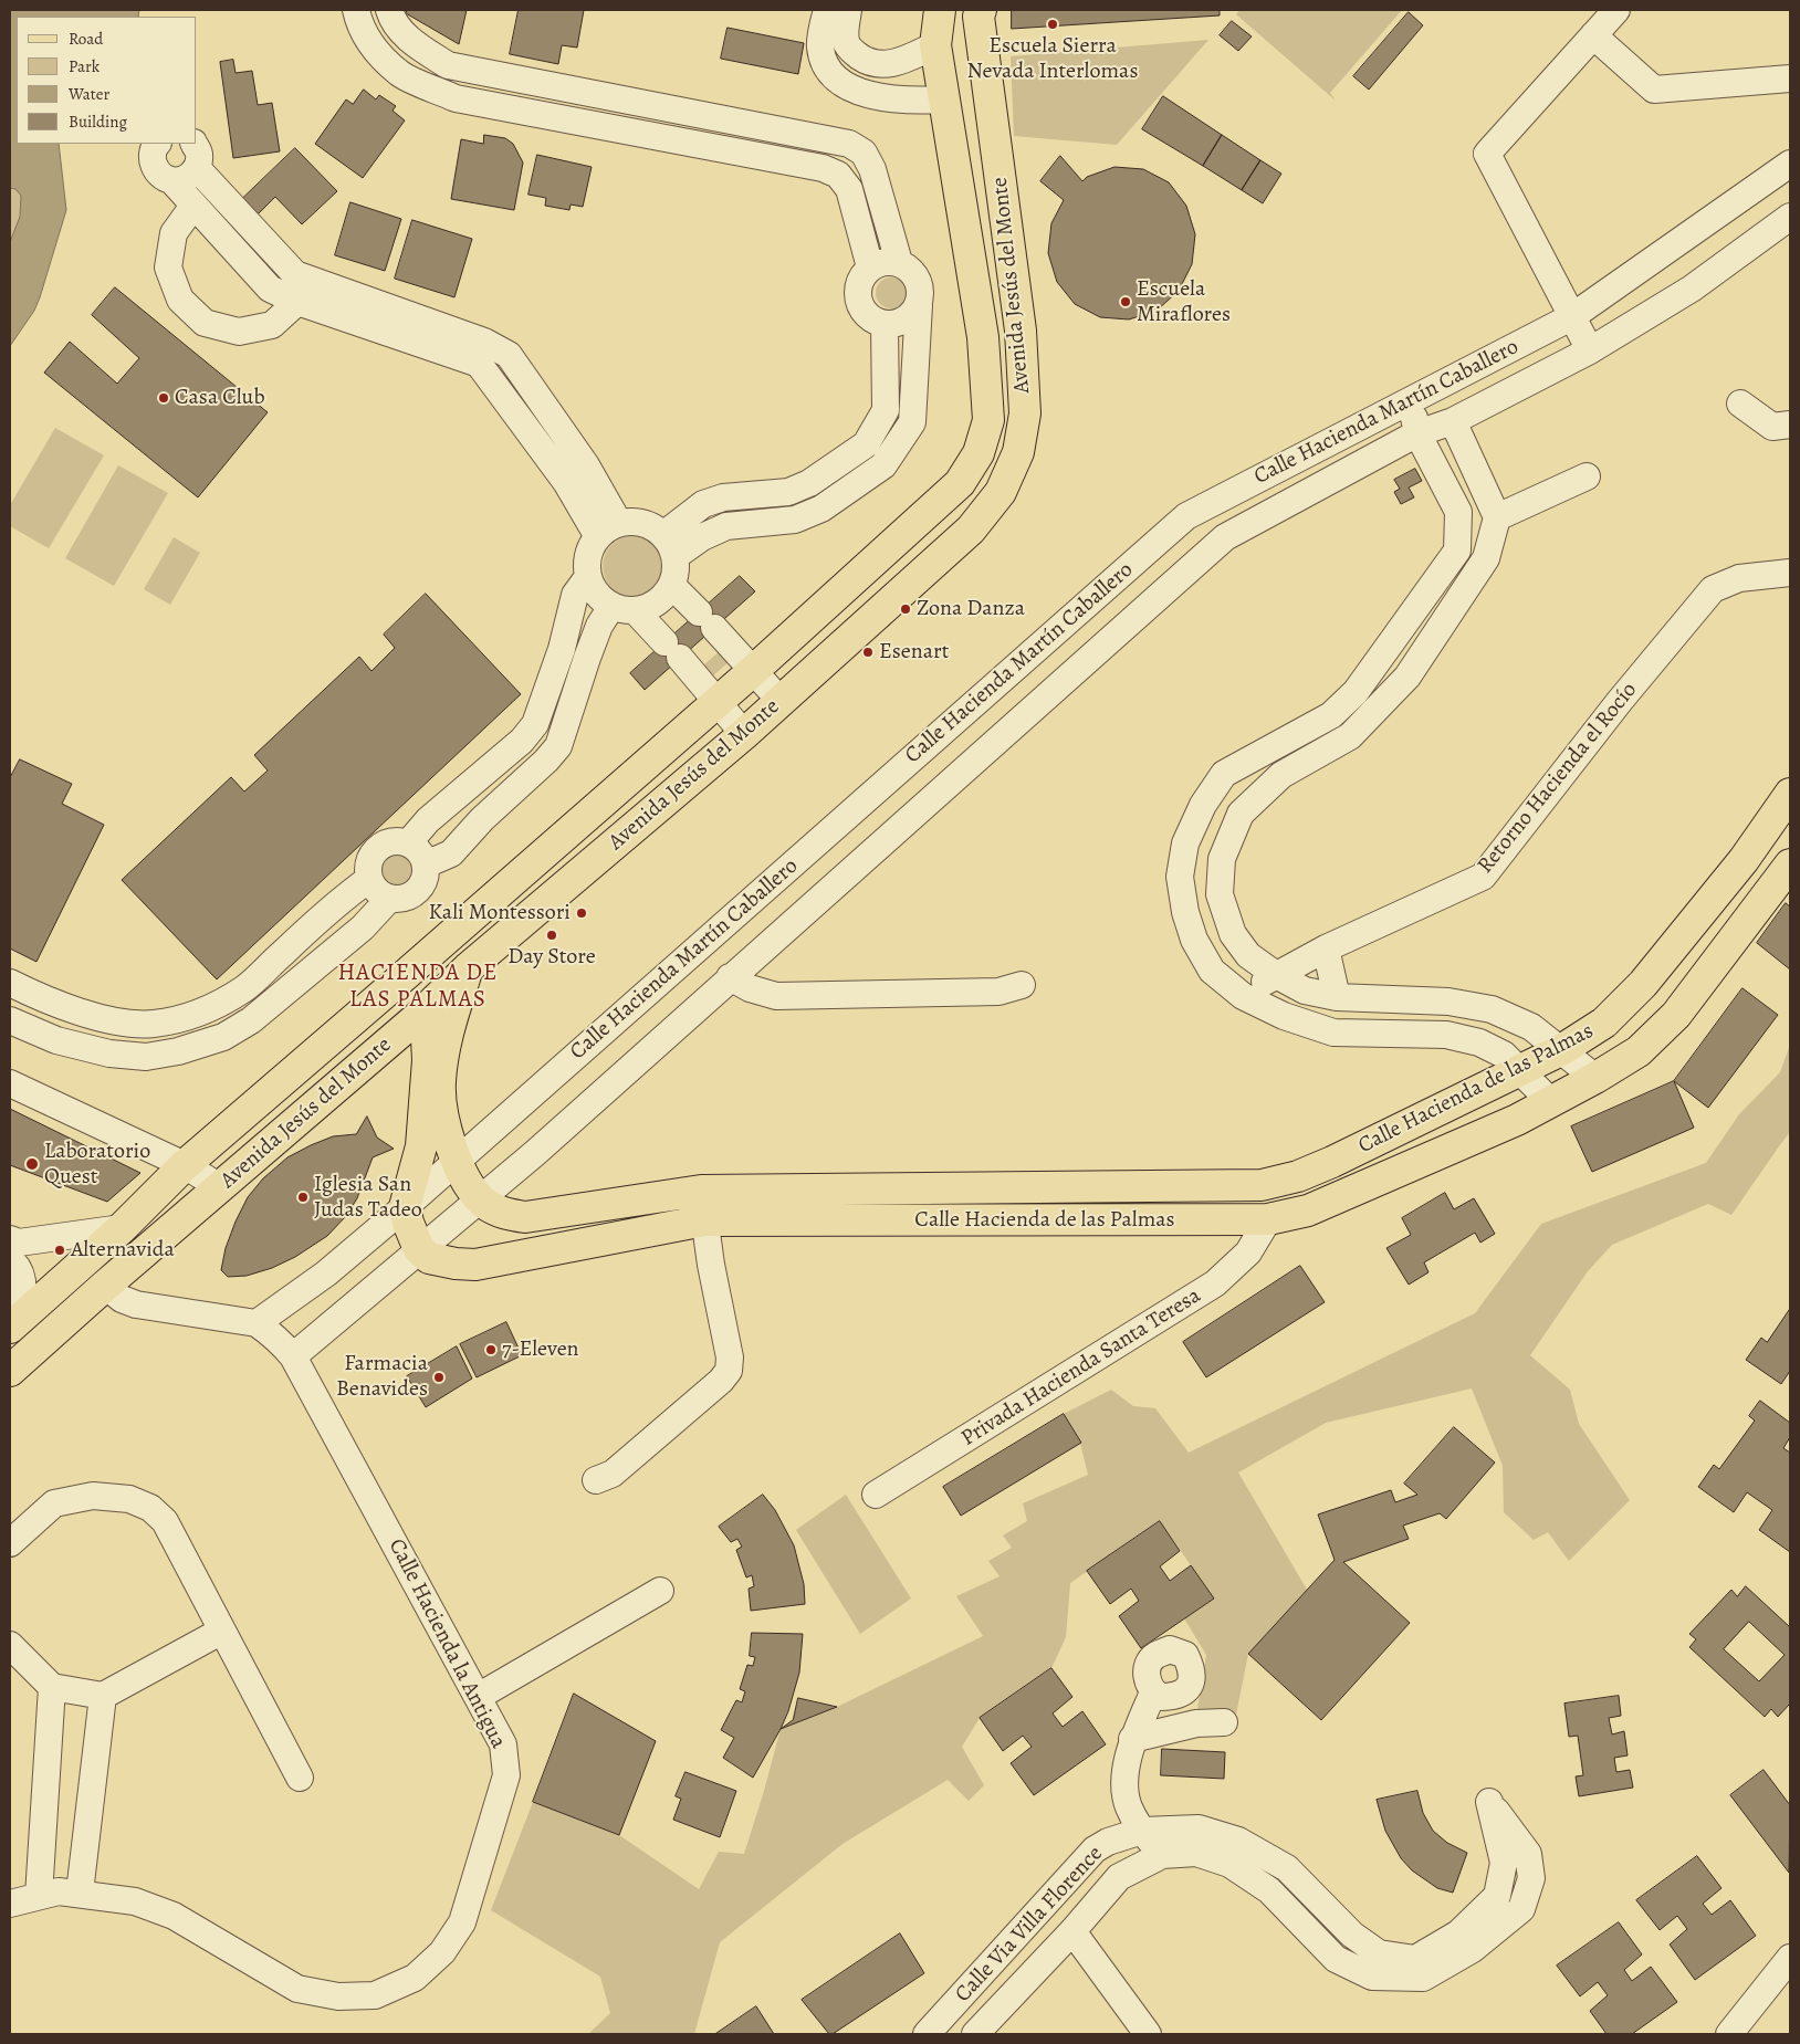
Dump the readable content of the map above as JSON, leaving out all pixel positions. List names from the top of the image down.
{
  "streets": {
    "main road": ["Avenida Jesús del Monte", "Calle Hacienda de las Palmas"],
    "street": [
      "Calle Hacienda Martín Caballero",
      "Retorno Hacienda el Rocío",
      "Privada Hacienda Santa Teresa",
      "Calle Hacienda la Antigua",
      "Calle Via Villa Florence"
    ]
  },
  "crossings": [
    ["Avenida Jesús del Monte", "Calle Hacienda de las Palmas"],
    ["Calle Hacienda Martín Caballero", "Calle Hacienda de las Palmas"],
    ["Calle Hacienda Martín Caballero", "Calle Hacienda la Antigua"],
    ["Calle Hacienda de las Palmas", "Privada Hacienda Santa Teresa"]
  ],
  "districts": ["HACIENDA DE LAS PALMAS"],
  "places": [
    "Escuela Sierra Nevada Interlomas",
    "Escuela Miraflores",
    "Casa Club",
    "Zona Danza",
    "Esenart",
    "Kali Montessori",
    "Day Store",
    "Laboratorio Quest",
    "Iglesia San Judas Tadeo",
    "Alternavida",
    "7-Eleven",
    "Farmacia Benavides"
  ],
  "legend": [
    "Road",
    "Park",
    "Water",
    "Building"
  ]
}
